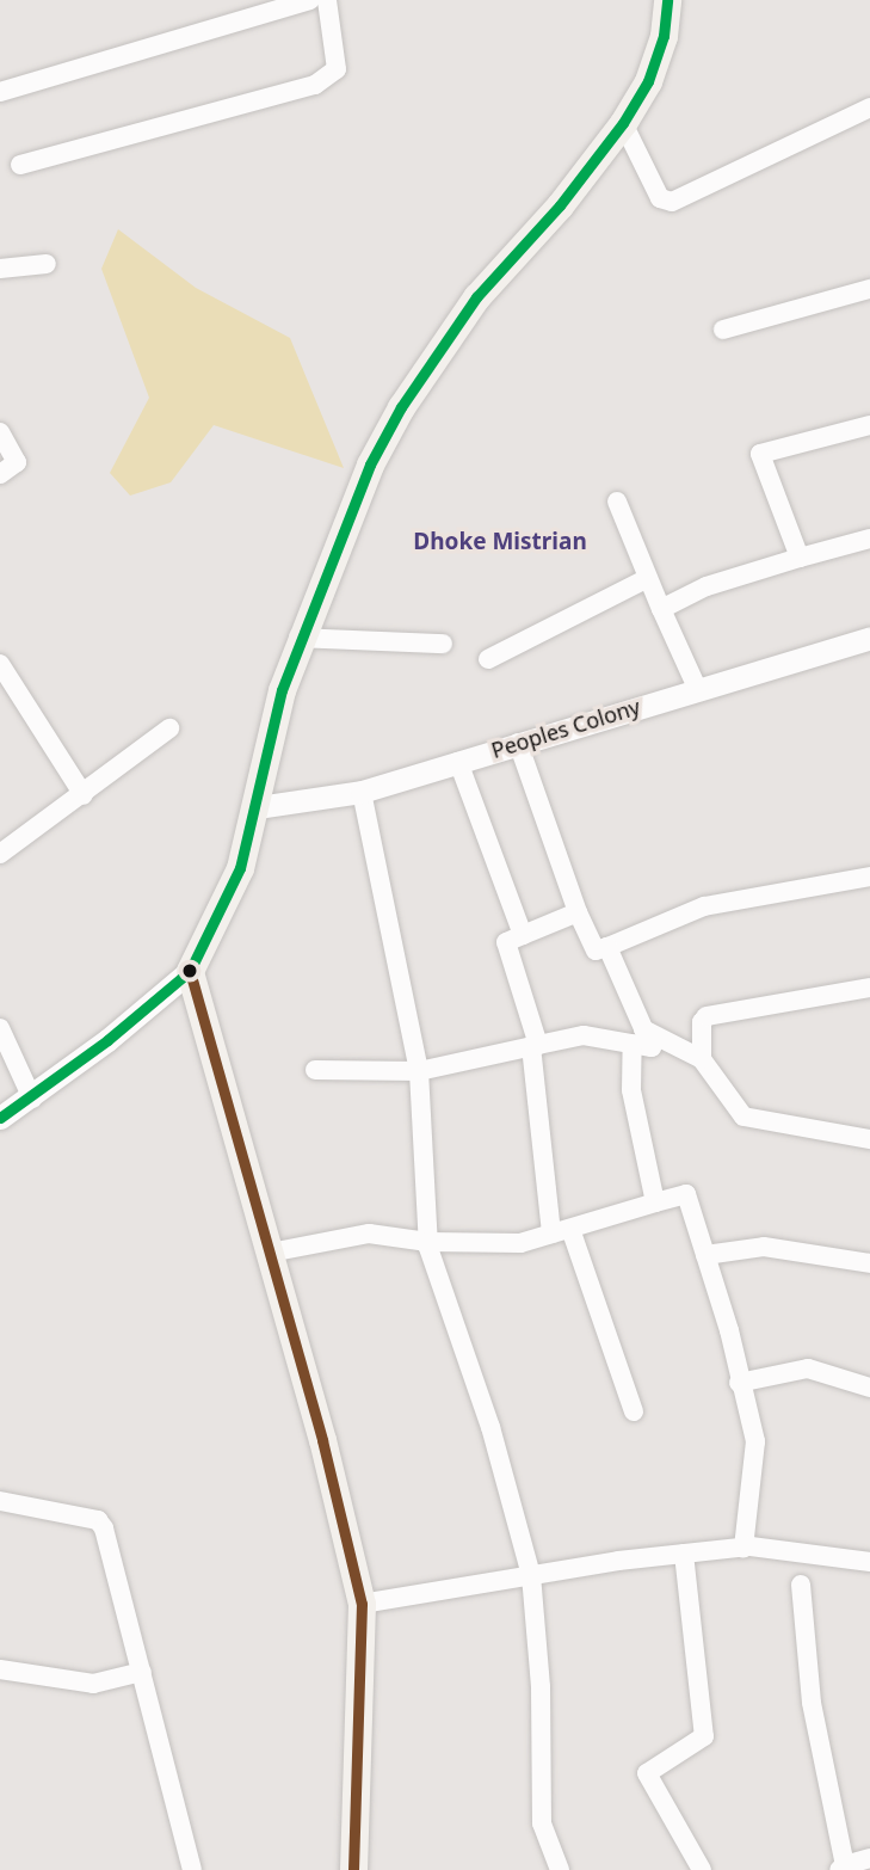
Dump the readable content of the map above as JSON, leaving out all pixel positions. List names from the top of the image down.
{
  "streets": {
    "street": ["Peoples Colony"]
  },
  "districts": ["Dhoke Mistrian"]
}
